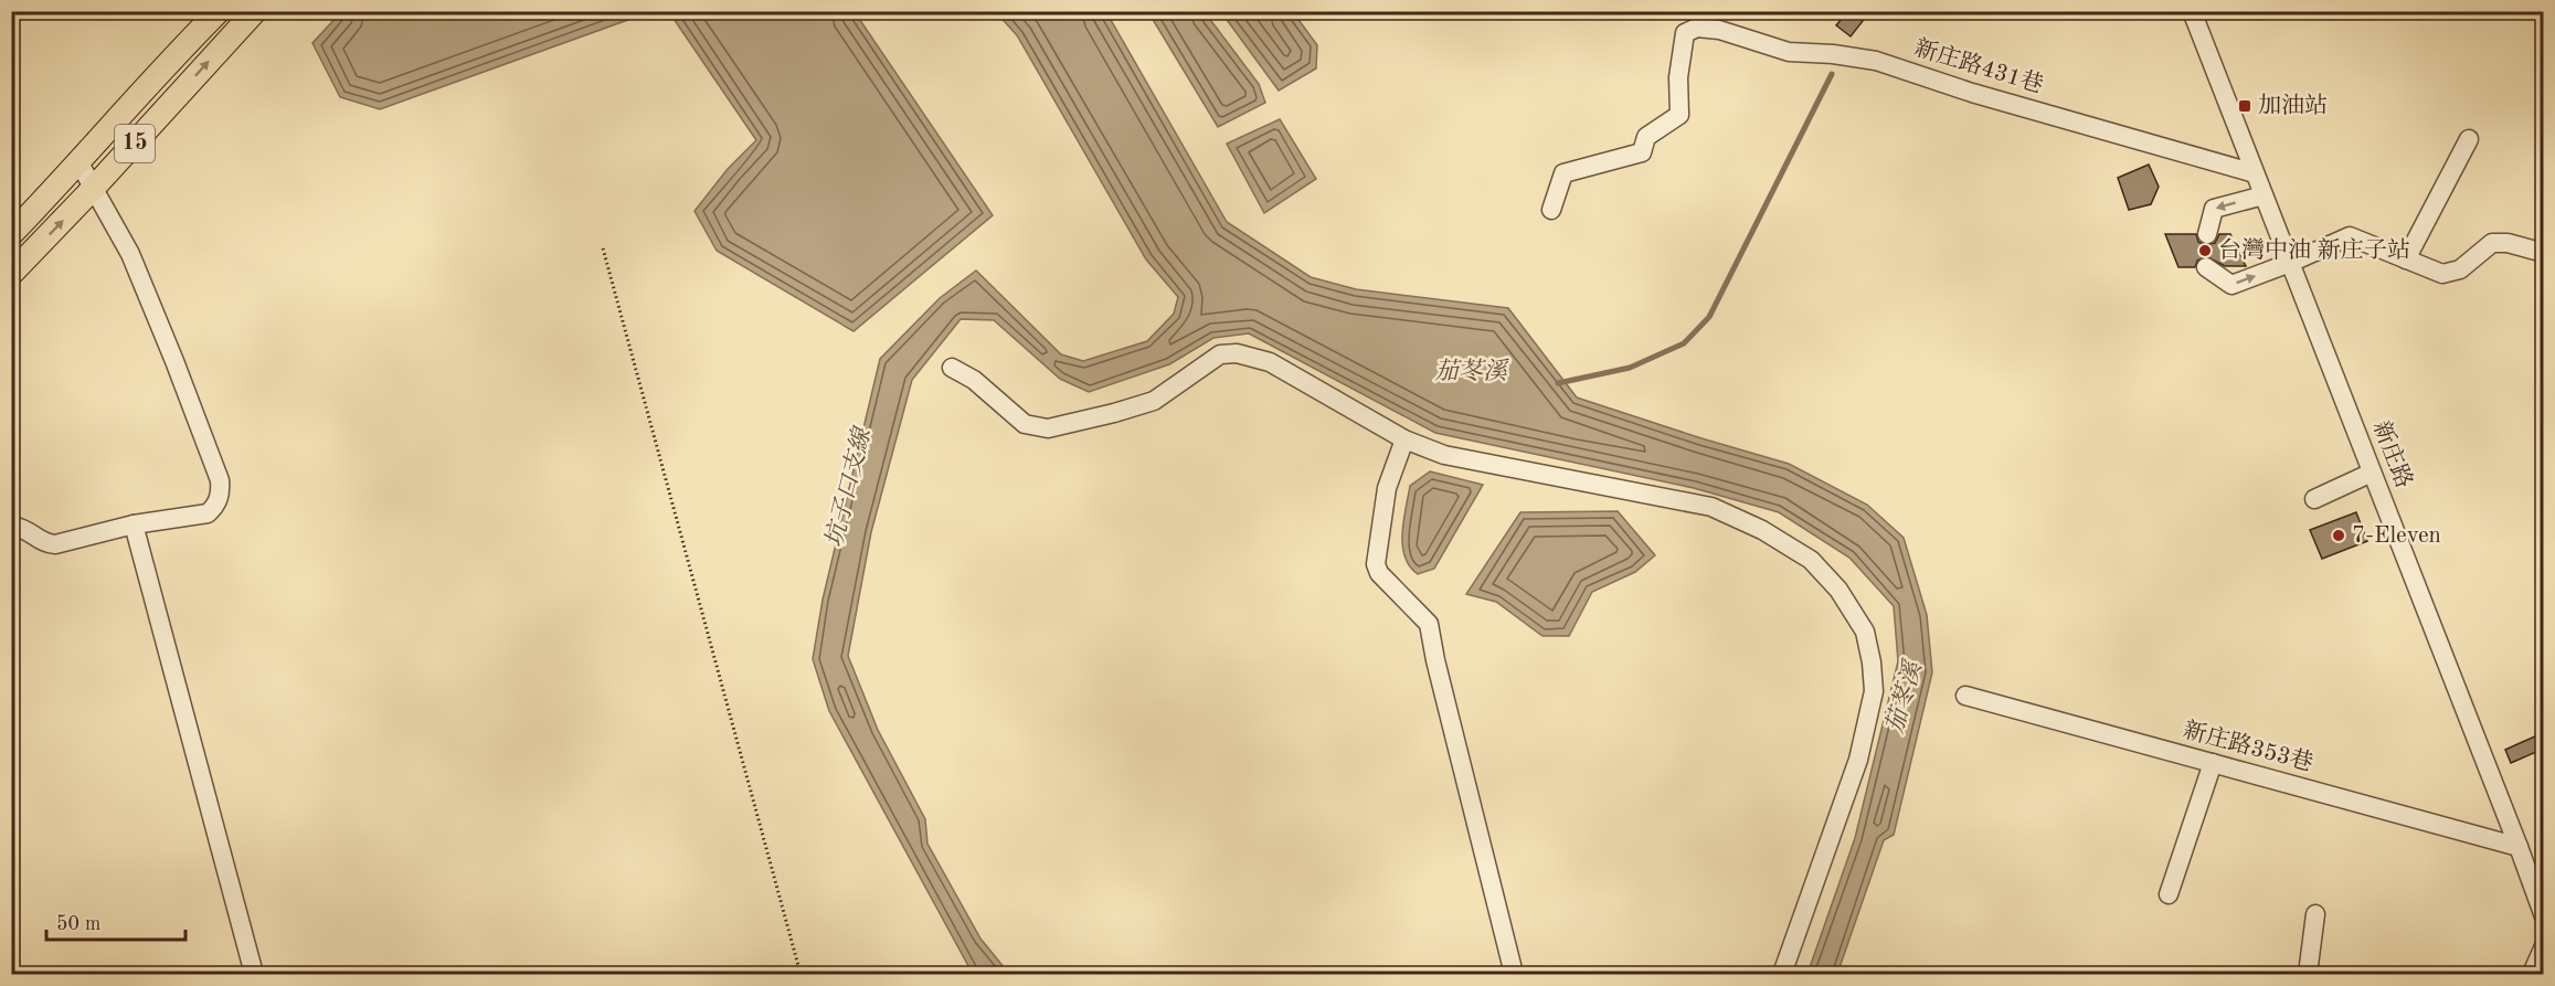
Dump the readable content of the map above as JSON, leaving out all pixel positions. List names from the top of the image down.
{
  "streets": {
    "main road": ["15"],
    "street": ["新庄路431巷", "新庄路", "新庄路353巷"]
  },
  "crossings": [
    ["新庄路431巷", "新庄路"],
    ["新庄路", "新庄路353巷"]
  ],
  "water": ["茄苳溪", "坑子口支線"],
  "places": {
    "transit": ["加油站"],
    "other": ["台灣中油 新庄子站", "7-Eleven"]
  },
  "scale_bar": "50 m"
}
